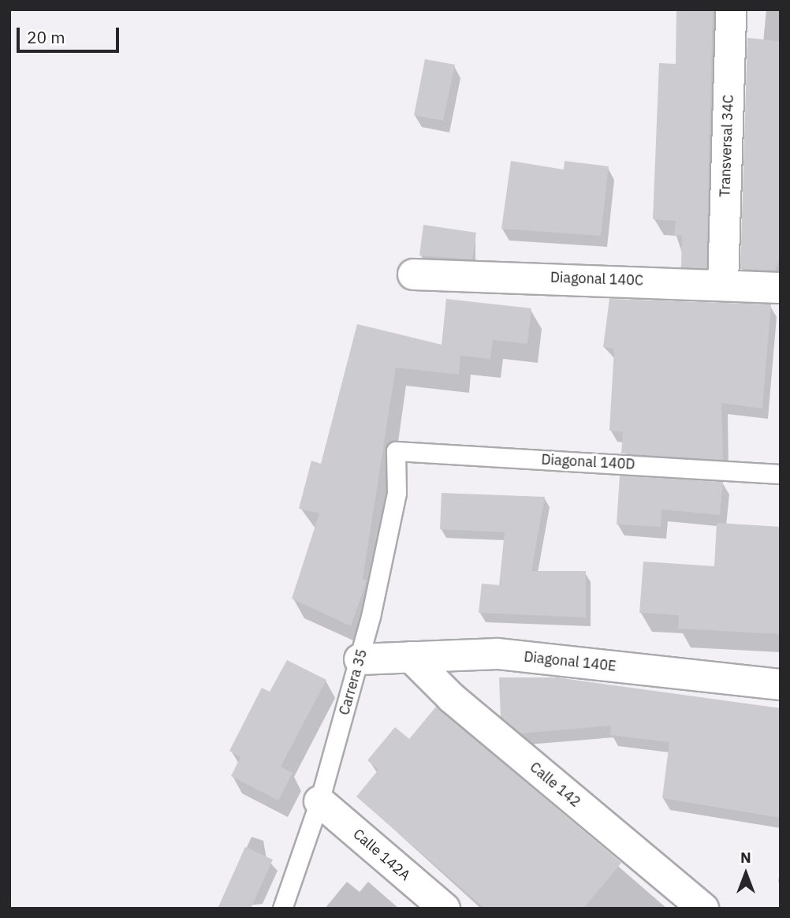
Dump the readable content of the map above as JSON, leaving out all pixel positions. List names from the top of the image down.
{
  "streets": {
    "street": [
      "Transversal 34C",
      "Diagonal 140C",
      "Diagonal 140E",
      "Calle 142",
      "Calle 142A"
    ],
    "lane": ["Diagonal 140D", "Carrera 35"]
  },
  "crossings": [
    ["Transversal 34C", "Diagonal 140C"],
    ["Diagonal 140D", "Carrera 35"],
    ["Diagonal 140E", "Carrera 35"],
    ["Diagonal 140E", "Calle 142"],
    ["Carrera 35", "Calle 142A"]
  ],
  "scale_bar": "20 m",
  "north": "top"
}
